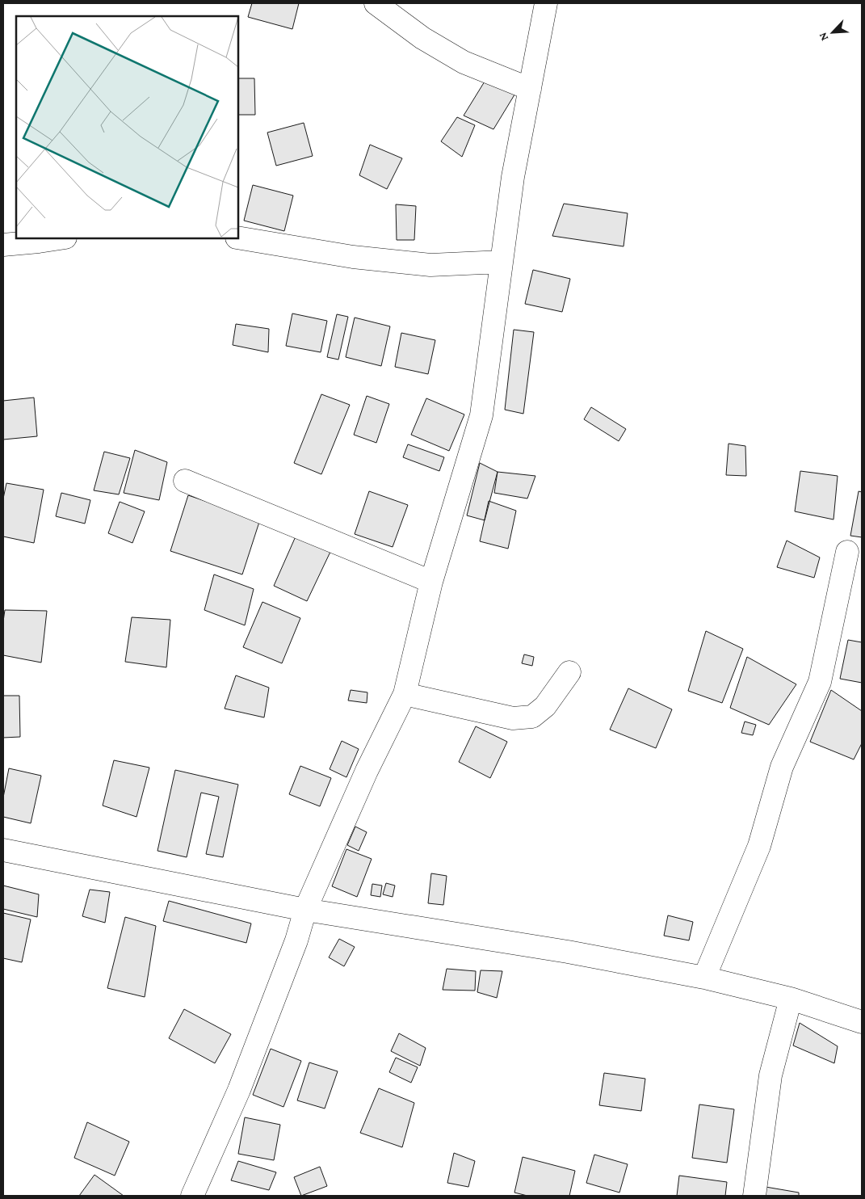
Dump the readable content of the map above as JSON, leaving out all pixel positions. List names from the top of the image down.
{
  "north": "bottom left"
}
